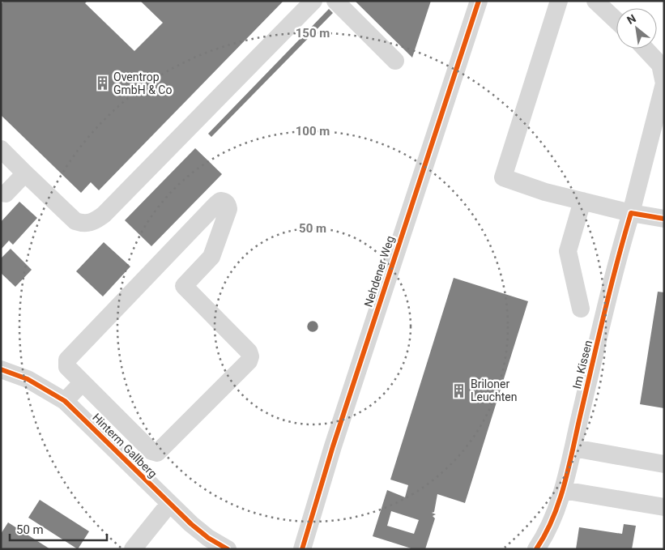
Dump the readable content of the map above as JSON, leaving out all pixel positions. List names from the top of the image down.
{
  "streets": {
    "street": ["Nehdener Weg", "Im Kissen", "Hinterm Gallberg"]
  },
  "places": {
    "building": ["Oventrop GmbH & Co", "Briloner Leuchten"]
  },
  "scale_bar": "50 m",
  "north": "top left",
  "rings": ["150 m", "100 m", "50 m"]
}
